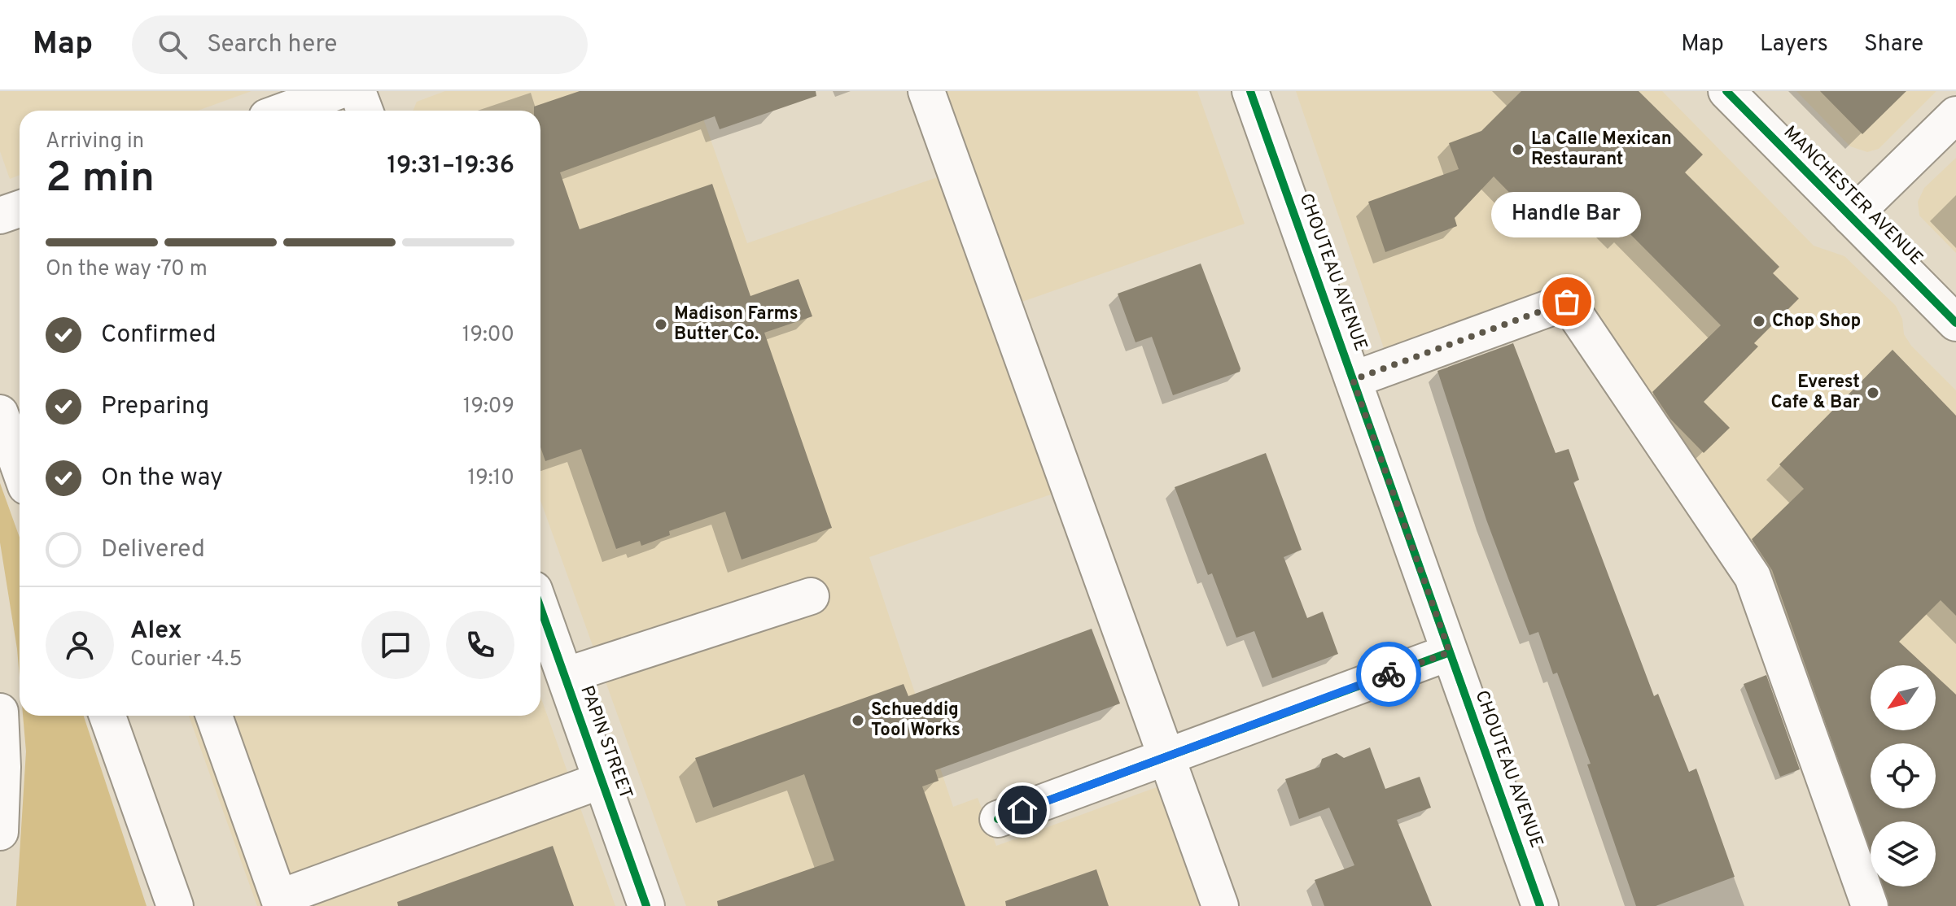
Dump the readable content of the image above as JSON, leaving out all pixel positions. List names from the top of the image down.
{
  "streets": {
    "main road": ["MANCHESTER AVENUE", "CHOUTEAU AVENUE", "PAPIN STREET"]
  },
  "places": [
    "La Calle Mexican Restaurant",
    "Handle Bar",
    "Chop Shop",
    "Madison Farms Butter Co.",
    "Everest Cafe & Bar",
    "Schueddig Tool Works"
  ],
  "north": "bottom left",
  "page": {
    "header": "Map",
    "search": "Search here",
    "nav": ["Map", "Layers", "Share"],
    "heading": ["2 min", "Arriving in", "19:31–19:36"],
    "panel": ["Alex", "Courier · 4.5"],
    "bubble": "Handle Bar",
    "bar": "On the way · 70 m",
    "list": [
      ["Confirmed", "19:00"],
      ["Preparing", "19:09"],
      ["On the way", "19:10"],
      "Delivered"
    ]
  }
}
